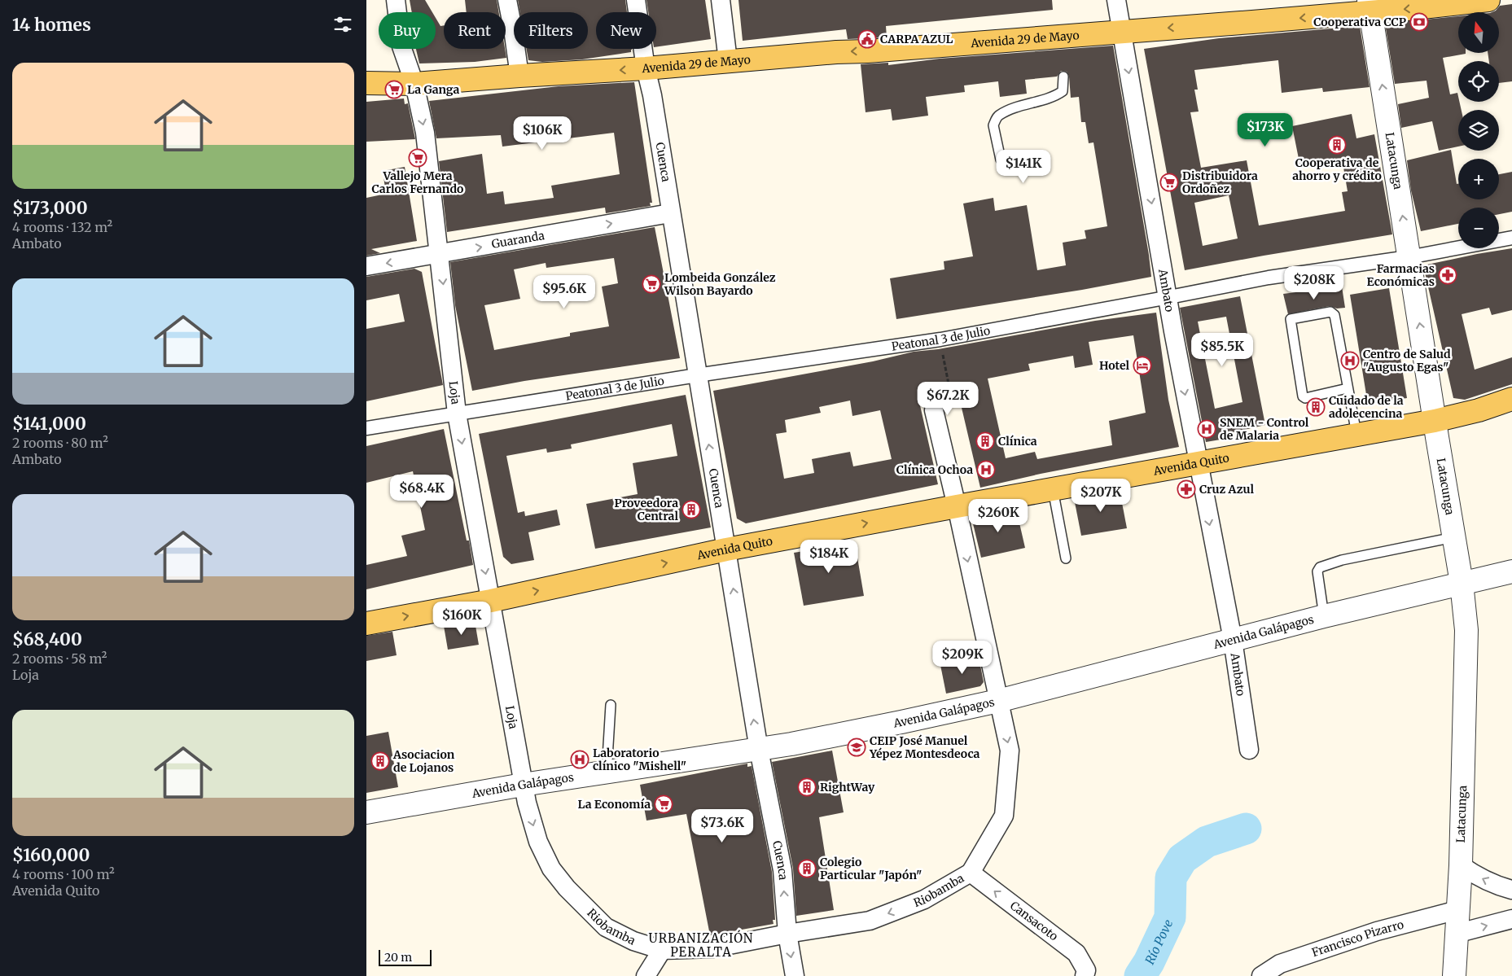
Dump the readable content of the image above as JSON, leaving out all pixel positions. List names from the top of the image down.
{
  "streets": {
    "main road": ["Avenida 29 de Mayo", "Avenida Quito"],
    "street": [
      "Latacunga",
      "Cuenca",
      "Guaranda",
      "Ambato",
      "Peatonal 3 de Julio",
      "Loja",
      "Avenida Galápagos",
      "Riobamba",
      "Cansacoto",
      "Francisco Pizarro"
    ]
  },
  "crossings": [
    ["Avenida 29 de Mayo", "Latacunga"],
    ["Avenida 29 de Mayo", "Cuenca"],
    ["Avenida 29 de Mayo", "Ambato"],
    ["Avenida 29 de Mayo", "Loja"],
    ["Latacunga", "Peatonal 3 de Julio"],
    ["Latacunga", "Avenida Quito"],
    ["Latacunga", "Avenida Galápagos"],
    ["Latacunga", "Francisco Pizarro"],
    ["Cuenca", "Guaranda"],
    ["Cuenca", "Peatonal 3 de Julio"],
    ["Cuenca", "Avenida Quito"],
    ["Cuenca", "Avenida Galápagos"],
    ["Cuenca", "Riobamba"],
    ["Guaranda", "Loja"],
    ["Ambato", "Peatonal 3 de Julio"],
    ["Ambato", "Avenida Quito"],
    ["Ambato", "Avenida Galápagos"],
    ["Peatonal 3 de Julio", "Loja"],
    ["Loja", "Avenida Quito"],
    ["Loja", "Avenida Galápagos"],
    ["Loja", "Riobamba"],
    ["Avenida Quito", "Riobamba"],
    ["Avenida Galápagos", "Riobamba"],
    ["Riobamba", "Cansacoto"]
  ],
  "one_way": [
    "Avenida 29 de Mayo",
    "Latacunga",
    "Cuenca",
    "Ambato",
    "Loja",
    "Avenida Quito",
    "Cansacoto"
  ],
  "districts": ["URBANIZACIÓN PERALTA"],
  "water": ["Río Pove"],
  "places": {
    "bank": ["Cooperativa CCP"],
    "public building": ["CARPA AZUL"],
    "supermarket": [
      "La Ganga",
      "Vallejo Mera Carlos Fernando",
      "Distribuidora Ordoñez",
      "Lombeida González Wilson Bayardo",
      "La Economía"
    ],
    "building": [
      "Cooperativa de ahorro y crédito",
      "Cuidado de la adolecencina",
      "Clínica",
      "Proveedora Central",
      "Asociacion de Lojanos",
      "RightWay",
      "Colegio Particular \"Japón\""
    ],
    "pharmacy": ["Farmacias Económicas", "Cruz Azul"],
    "hospital": [
      "Centro de Salud \"Augusto Egas\"",
      "SNEM - Control de Malaria",
      "Clínica Ochoa",
      "Laboratorio clínico \"Mishell\""
    ],
    "hotel": ["Hotel"],
    "school or university": ["CEIP José Manuel Yépez Montesdeoca"]
  },
  "scale_bar": "20 m",
  "north": "top",
  "page": {
    "heading": "14 homes",
    "map_buttons": ["+", "−"],
    "chip": [
      "Buy",
      "Rent",
      "Filters",
      "New"
    ],
    "list": [
      {
        "name": "$173,000",
        "note": "4 rooms · 132 m² · Ambato"
      },
      {
        "name": "$141,000",
        "note": "2 rooms · 80 m² · Ambato"
      },
      {
        "name": "$68,400",
        "note": "2 rooms · 58 m² · Loja"
      },
      {
        "name": "$160,000",
        "note": "4 rooms · 100 m² · Avenida Quito"
      }
    ],
    "price": [
      "$173K",
      "$106K",
      "$141K",
      "$208K",
      "$95.6K",
      "$85.5K",
      "$67.2K",
      "$68.4K",
      "$207K",
      "$260K",
      "$184K",
      "$160K",
      "$209K",
      "$73.6K"
    ],
    "scale": "20 m"
  }
}
